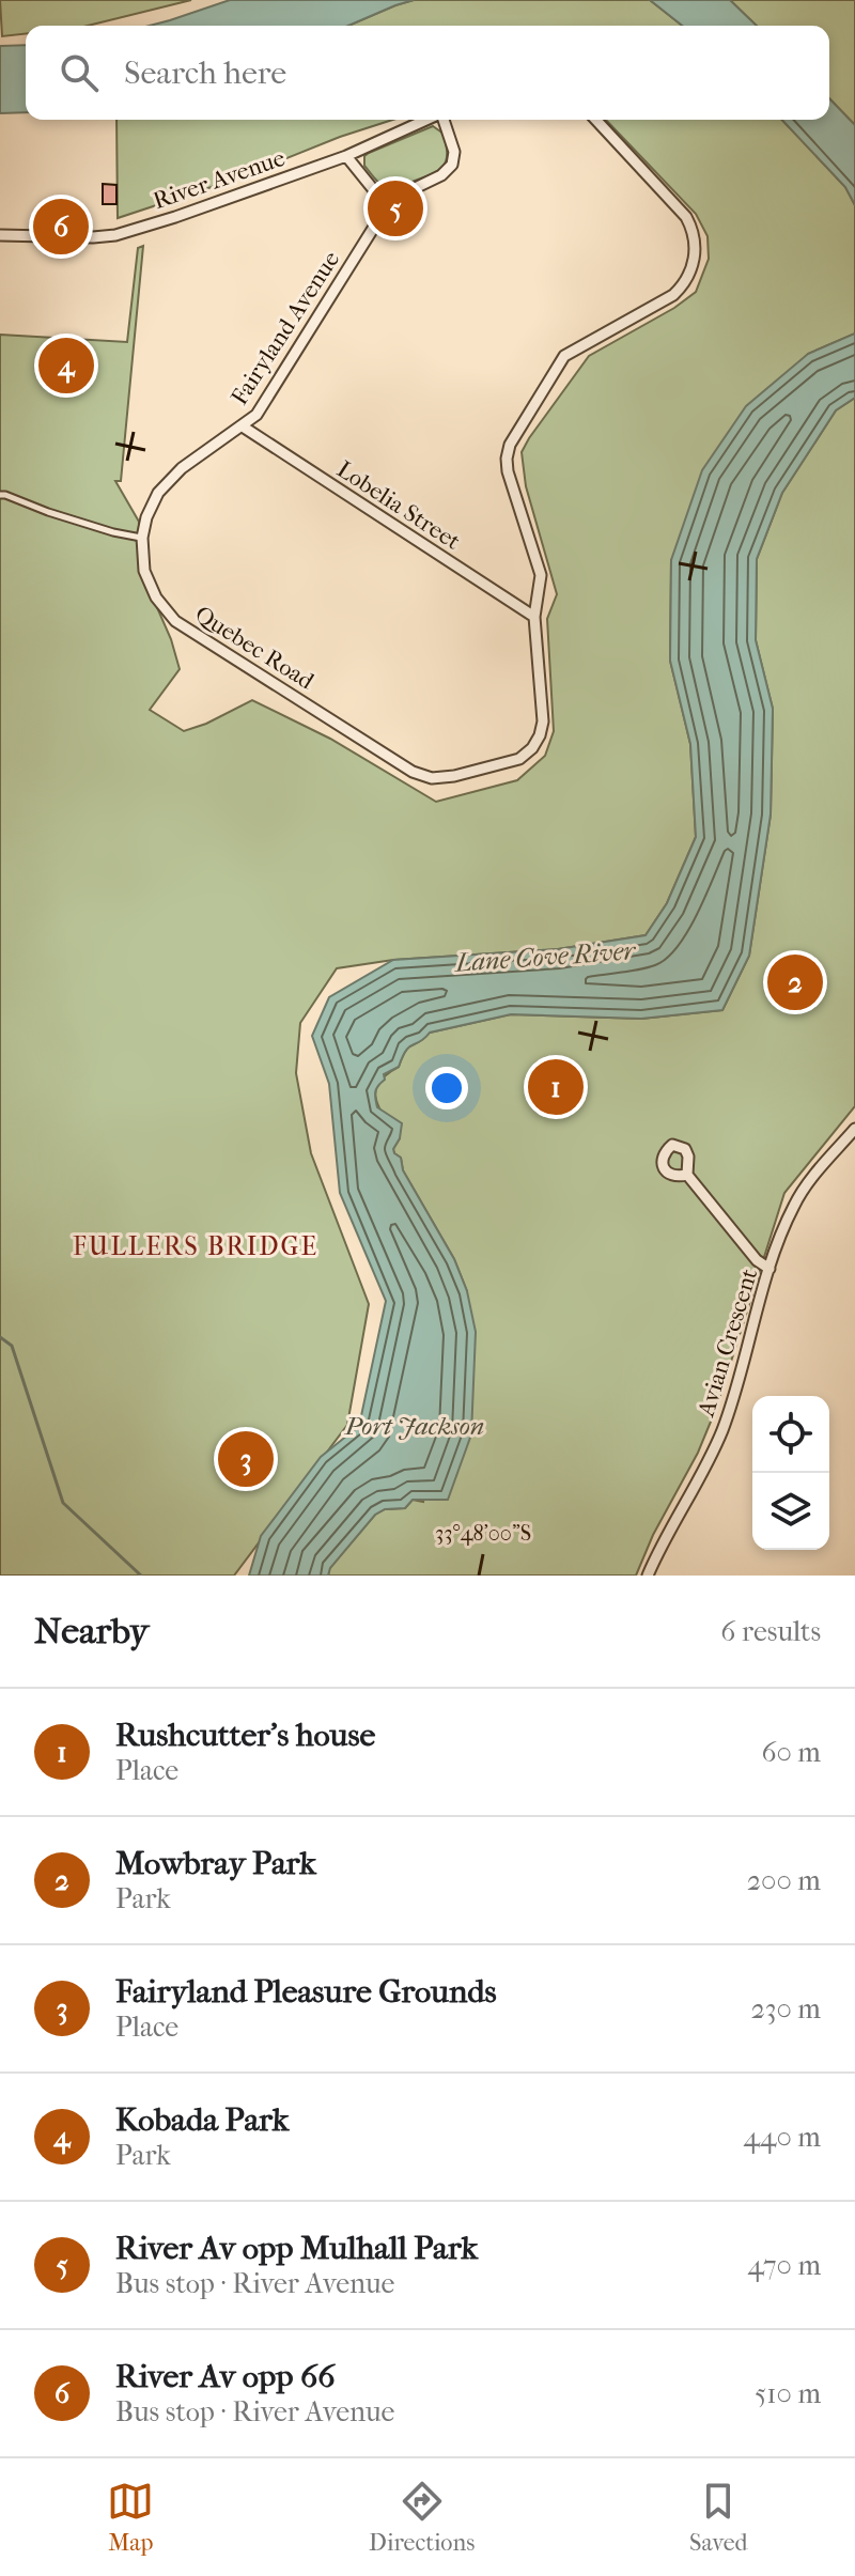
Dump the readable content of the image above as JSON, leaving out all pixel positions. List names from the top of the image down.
{
  "streets": {
    "street": [
      "River Avenue",
      "Fairyland Avenue",
      "Lobelia Street",
      "Quebec Road",
      "Avian Crescent"
    ]
  },
  "crossings": [
    ["River Avenue", "Fairyland Avenue"],
    ["Fairyland Avenue", "Lobelia Street"],
    ["Fairyland Avenue", "Quebec Road"],
    ["Lobelia Street", "Quebec Road"]
  ],
  "districts": ["FULLERS BRIDGE"],
  "water": ["Lane Cove River", "Port Jackson"],
  "page": {
    "search": "Search here",
    "pins": [
      "5",
      "6",
      "4",
      "2",
      "1",
      "3"
    ],
    "heading": ["Nearby", "6 results"],
    "list": [
      {
        "mark": "1",
        "name": "Rushcutter's house",
        "note": "Place",
        "value": "60 m"
      },
      {
        "mark": "2",
        "name": "Mowbray Park",
        "note": "Park",
        "value": "200 m"
      },
      {
        "mark": "3",
        "name": "Fairyland Pleasure Grounds",
        "note": "Place",
        "value": "230 m"
      },
      {
        "mark": "4",
        "name": "Kobada Park",
        "note": "Park",
        "value": "440 m"
      },
      {
        "mark": "5",
        "name": "River Av opp Mulhall Park",
        "note": "Bus stop · River Avenue",
        "value": "470 m"
      },
      {
        "mark": "6",
        "name": "River Av opp 66",
        "note": "Bus stop · River Avenue",
        "value": "510 m"
      }
    ],
    "nav": ["Map", "Directions", "Saved"]
  },
  "coordinates": ["33°48'00\"S"]
}
